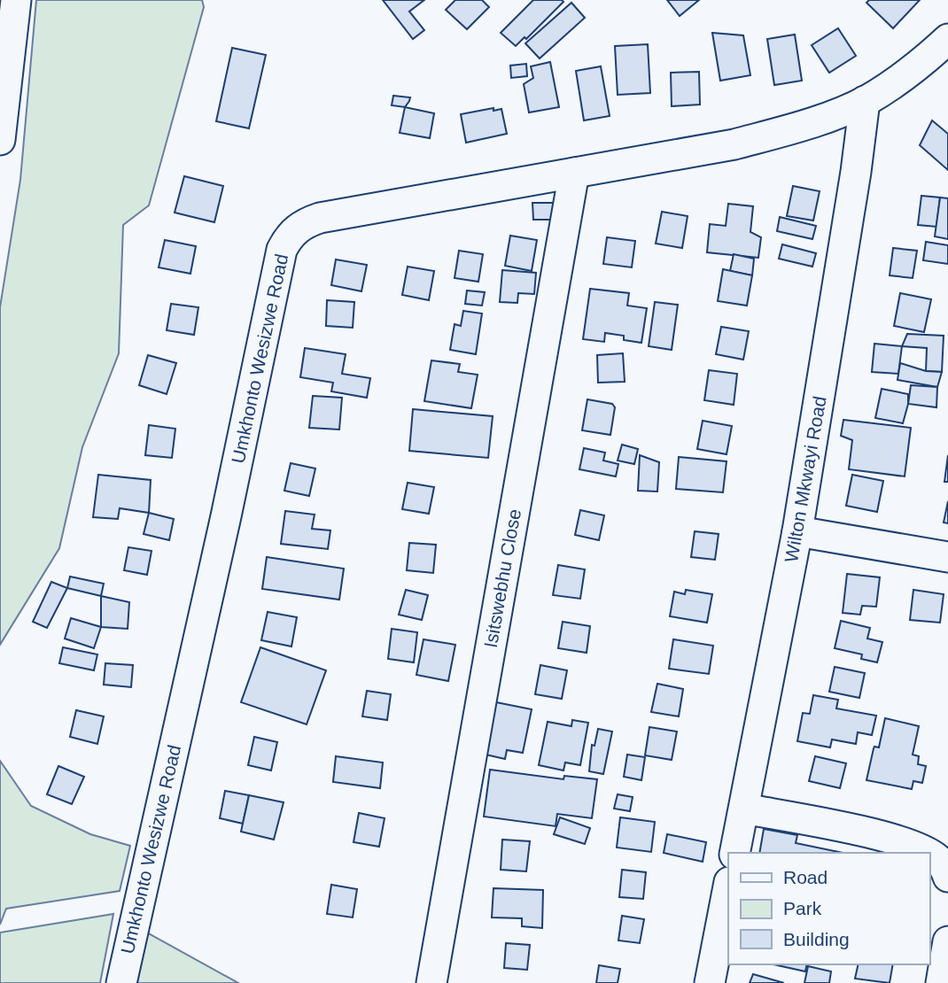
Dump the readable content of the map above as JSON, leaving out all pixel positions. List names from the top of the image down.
{
  "streets": {
    "street": ["Umkhonto Wesizwe Road", "Wilton Mkwayi Road", "Isitswebhu Close"]
  },
  "crossings": [
    ["Umkhonto Wesizwe Road", "Wilton Mkwayi Road"],
    ["Umkhonto Wesizwe Road", "Isitswebhu Close"]
  ],
  "legend": ["Road", "Park", "Building"]
}
